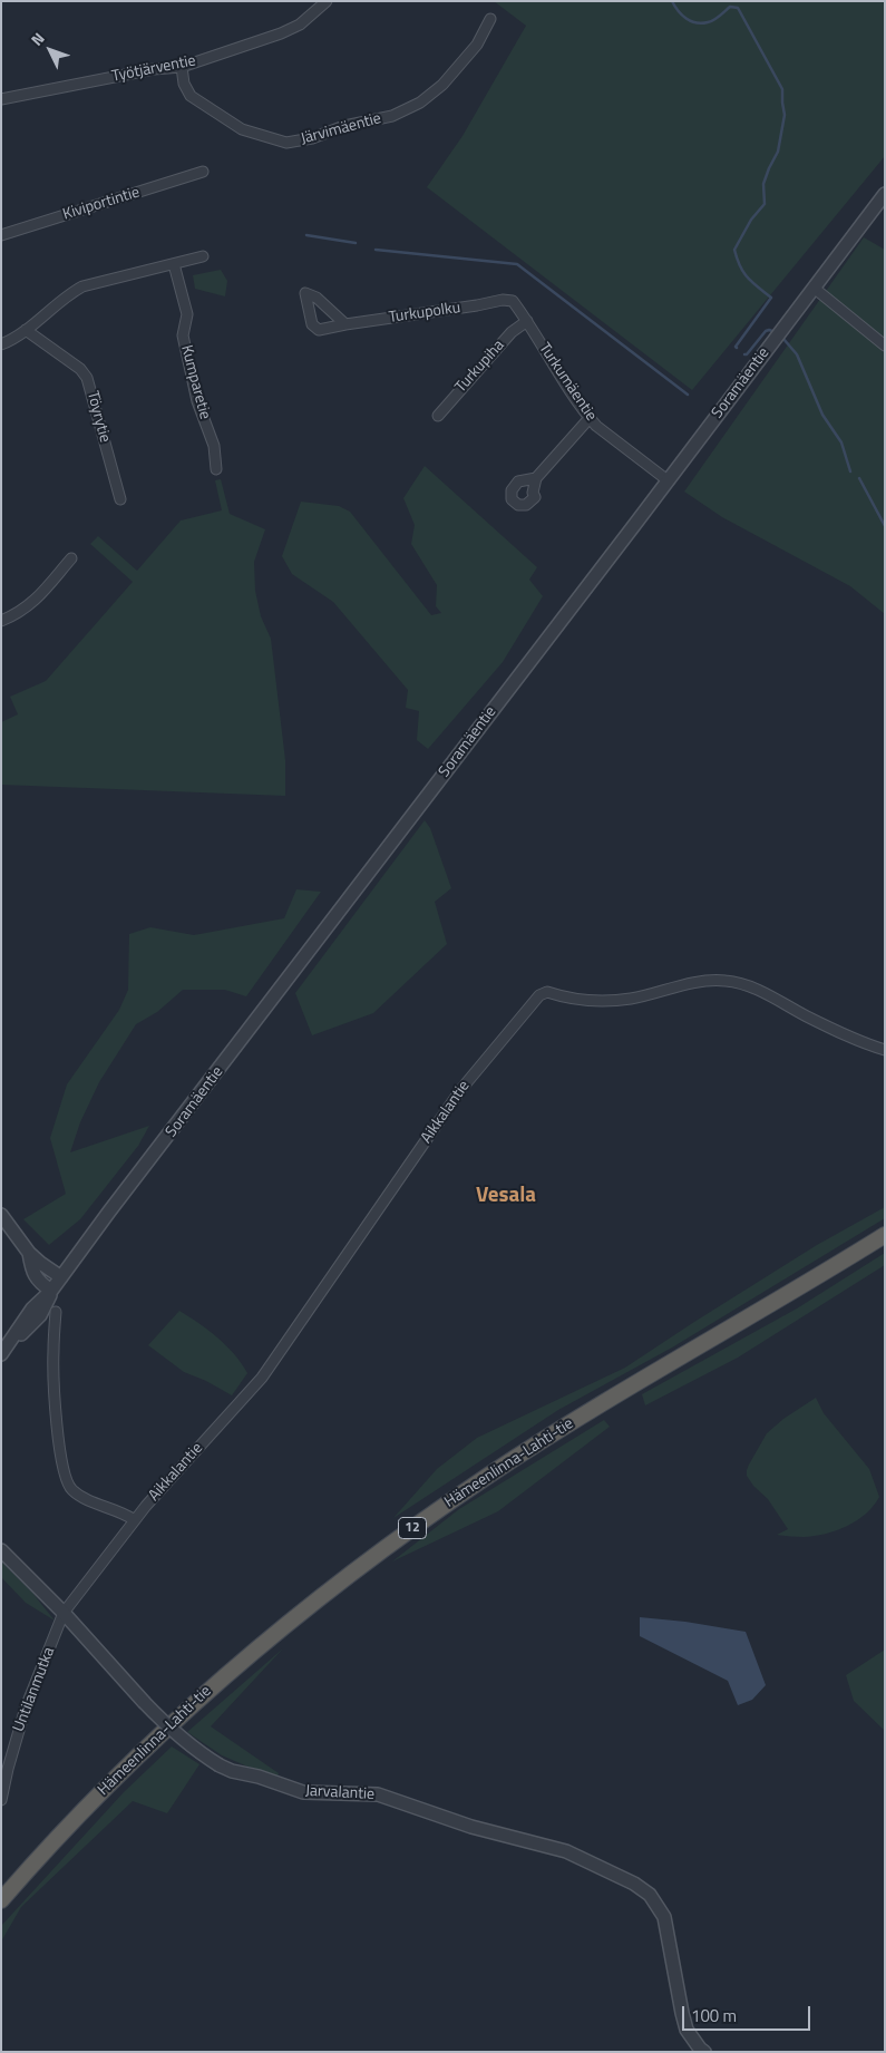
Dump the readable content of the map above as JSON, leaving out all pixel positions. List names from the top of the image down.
{
  "streets": {
    "highway": ["Hämeenlinna-Lahti-tie", "12"],
    "street": [
      "Työtjärventie",
      "Järvimäentie",
      "Kiviportintie",
      "Turkupolku",
      "Turkupiha",
      "Kumparetie",
      "Turkumäentie",
      "Soramäentie",
      "Töyrytie",
      "Aikkalantie",
      "Untilanmutka",
      "Jarvalantie"
    ]
  },
  "crossings": [
    ["Työtjärventie", "Järvimäentie"],
    ["Turkupolku", "Turkumäentie"],
    ["Turkupiha", "Turkumäentie"],
    ["Turkumäentie", "Soramäentie"],
    ["Aikkalantie", "Untilanmutka"],
    ["Aikkalantie", "Jarvalantie"],
    ["Untilanmutka", "Jarvalantie"]
  ],
  "districts": ["Vesala"],
  "scale_bar": "100 m",
  "north": "top left"
}
